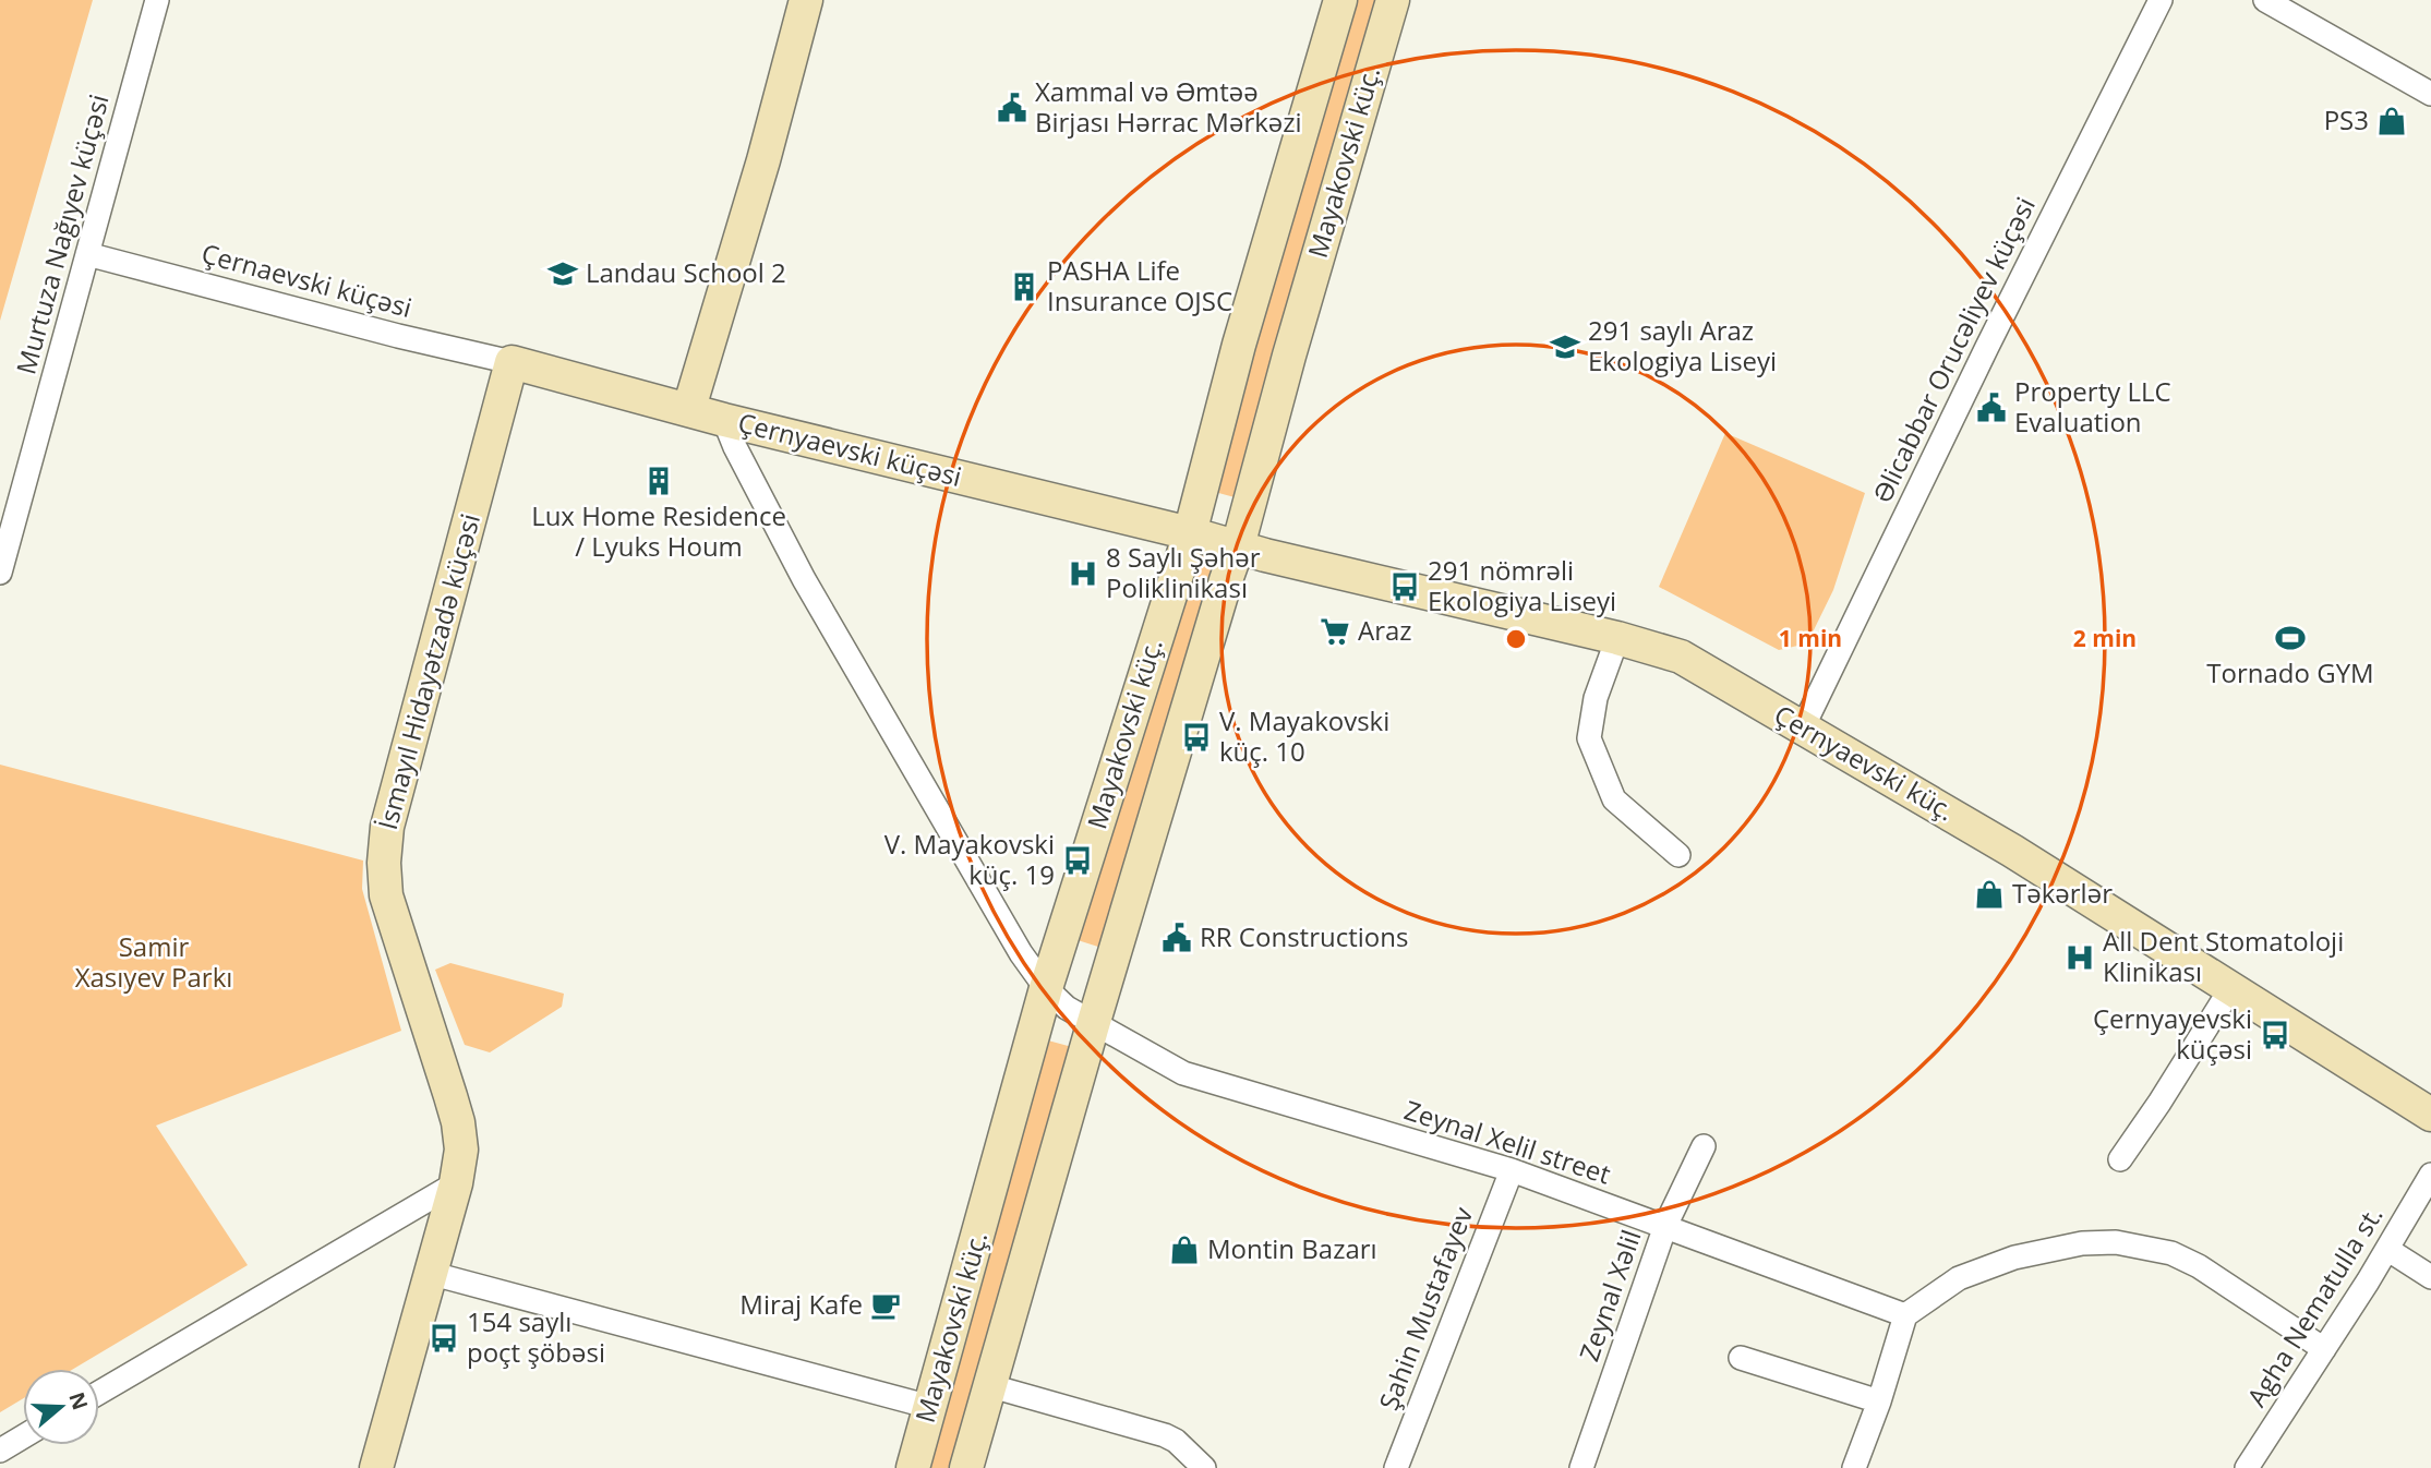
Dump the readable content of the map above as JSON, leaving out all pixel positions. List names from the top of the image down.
{
  "streets": {
    "street": [
      "Mayakovski küç.",
      "Murtuza Nağıyev küçəsi",
      "Çernaevski küçəsi",
      "Əlicabbar Orucəliyev küçəsi",
      "Çernyaevski küçəsi",
      "İsmayıl Hidayətzadə küçəsi",
      "Çernyaevski küç.",
      "Zeynal Xelil street",
      "Zeynal Xəlil",
      "Agha Nematulla st.",
      "Şahin Mustafayev"
    ]
  },
  "crossings": [
    ["Mayakovski küç.", "Çernyaevski küçəsi"],
    ["Mayakovski küç.", "Çernyaevski küç."],
    ["Mayakovski küç.", "Zeynal Xelil street"],
    ["Murtuza Nağıyev küçəsi", "Çernaevski küçəsi"],
    ["Çernaevski küçəsi", "Çernyaevski küçəsi"],
    ["Çernaevski küçəsi", "İsmayıl Hidayətzadə küçəsi"],
    ["Əlicabbar Orucəliyev küçəsi", "Çernyaevski küç."],
    ["Çernyaevski küçəsi", "İsmayıl Hidayətzadə küçəsi"],
    ["Çernyaevski küçəsi", "Çernyaevski küç."],
    ["Çernyaevski küçəsi", "Zeynal Xelil street"],
    ["Zeynal Xelil street", "Zeynal Xəlil"],
    ["Zeynal Xelil street", "Şahin Mustafayev"]
  ],
  "parks": ["Samir Xasıyev Parkı"],
  "places": {
    "public building": ["Xammal və Əmtəə Birjası Hərrac Mərkəzi", "Property LLC Evaluation", "RR Constructions"],
    "shop": ["PS3", "Təkərlər", "Montin Bazarı"],
    "school or university": ["Landau School 2", "291 saylı Araz Ekologiya Liseyi"],
    "building": ["PASHA Life Insurance OJSC", "Lux Home Residence / Lyuks Houm"],
    "hospital": ["8 Saylı Şəhər Poliklinikası", "All Dent Stomatoloji Klinikası"],
    "bus stop": [
      "291 nömrəli Ekologiya Liseyi",
      "V. Mayakovski küç. 10",
      "V. Mayakovski küç. 19",
      "Çernyayevski küçəsi",
      "154 saylı poçt şöbəsi"
    ],
    "supermarket": ["Araz"],
    "sports": ["Tornado GYM"],
    "cafe": ["Miraj Kafe"]
  },
  "north": "right",
  "rings": ["1 min", "2 min"]
}
